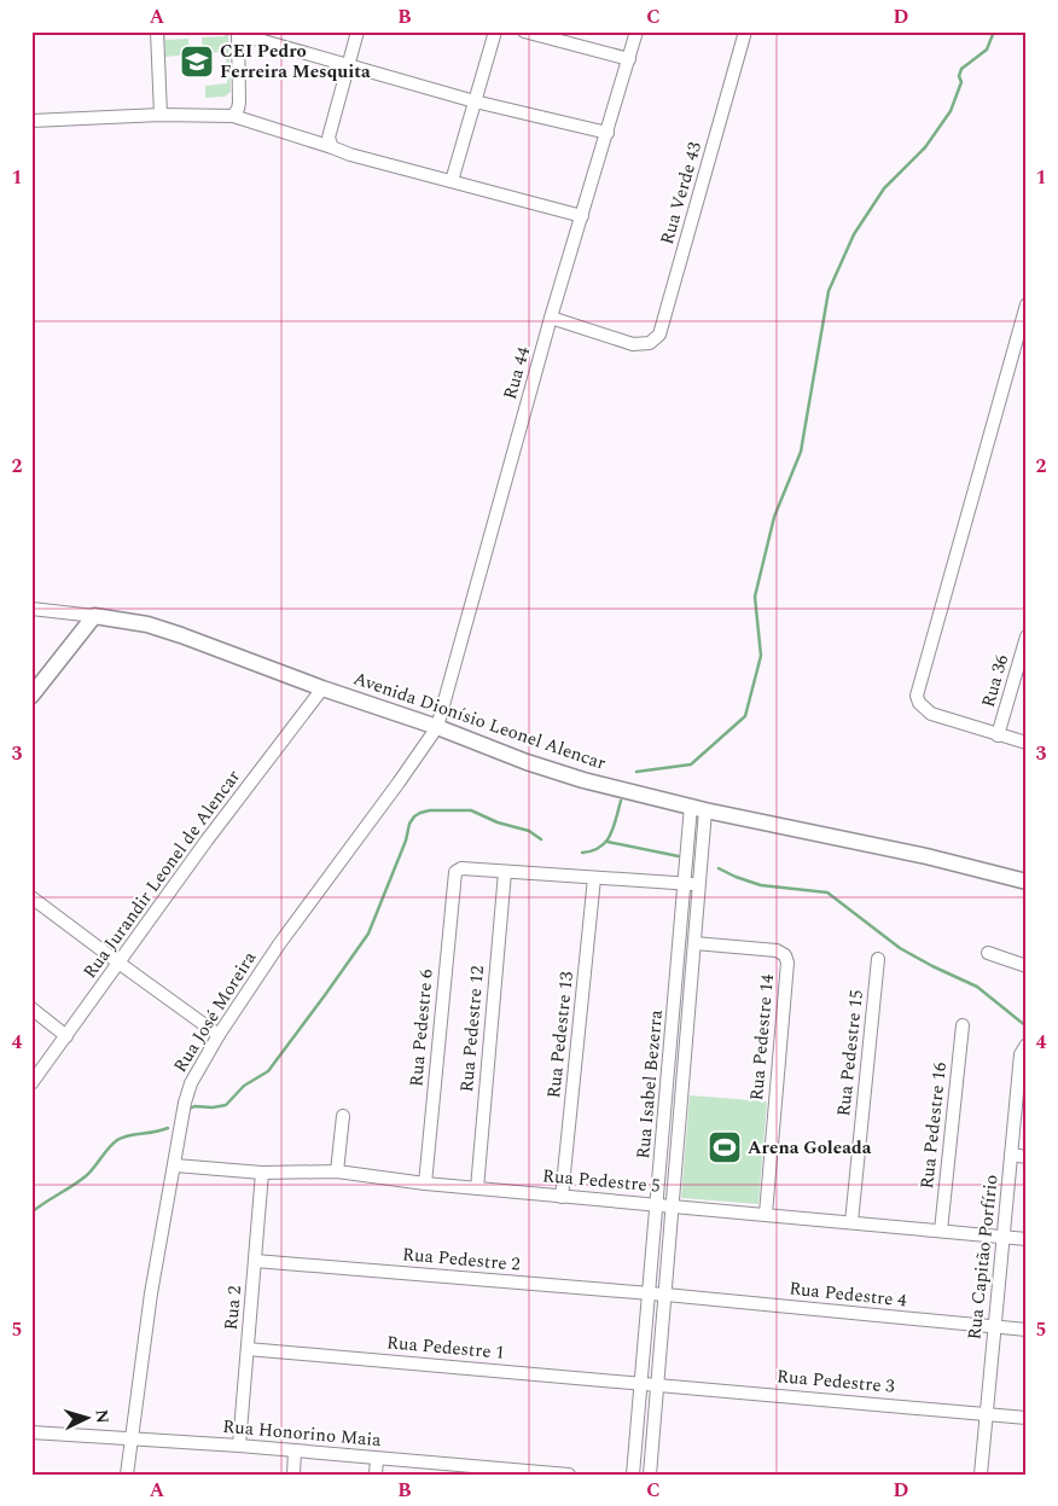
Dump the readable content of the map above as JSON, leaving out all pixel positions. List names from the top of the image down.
{
  "streets": {
    "street": [
      "Rua Verde 43",
      "Rua 44",
      "Rua 36",
      "Avenida Dionísio Leonel Alencar",
      "Rua Jurandir Leonel de Alencar",
      "Rua José Moreira",
      "Rua Pedestre 6",
      "Rua Pedestre 12",
      "Rua Pedestre 13",
      "Rua Pedestre 14",
      "Rua Pedestre 15",
      "Rua Isabel Bezerra",
      "Rua Pedestre 16",
      "Rua Pedestre 5",
      "Rua Capitão Porfírio",
      "Rua Pedestre 2",
      "Rua Pedestre 4",
      "Rua 2",
      "Rua Pedestre 1",
      "Rua Pedestre 3",
      "Rua Honorino Maia"
    ]
  },
  "crossings": [
    ["Rua Verde 43", "Rua 44"],
    ["Rua 44", "Avenida Dionísio Leonel Alencar"],
    ["Rua 44", "Rua José Moreira"],
    ["Avenida Dionísio Leonel Alencar", "Rua Jurandir Leonel de Alencar"],
    ["Avenida Dionísio Leonel Alencar", "Rua José Moreira"],
    ["Avenida Dionísio Leonel Alencar", "Rua Isabel Bezerra"],
    ["Rua José Moreira", "Rua Pedestre 5"],
    ["Rua José Moreira", "Rua Honorino Maia"],
    ["Rua Pedestre 6", "Rua Pedestre 12"],
    ["Rua Pedestre 6", "Rua Pedestre 5"],
    ["Rua Pedestre 12", "Rua Pedestre 5"],
    ["Rua Pedestre 13", "Rua Pedestre 5"],
    ["Rua Pedestre 14", "Rua Isabel Bezerra"],
    ["Rua Pedestre 14", "Rua Pedestre 5"],
    ["Rua Pedestre 15", "Rua Pedestre 5"],
    ["Rua Isabel Bezerra", "Rua Pedestre 5"],
    ["Rua Isabel Bezerra", "Rua Pedestre 2"],
    ["Rua Isabel Bezerra", "Rua Pedestre 4"],
    ["Rua Isabel Bezerra", "Rua Pedestre 1"],
    ["Rua Isabel Bezerra", "Rua Pedestre 3"],
    ["Rua Pedestre 16", "Rua Pedestre 5"],
    ["Rua Pedestre 5", "Rua Capitão Porfírio"],
    ["Rua Pedestre 5", "Rua 2"],
    ["Rua Capitão Porfírio", "Rua Pedestre 4"],
    ["Rua Capitão Porfírio", "Rua Pedestre 3"],
    ["Rua Pedestre 2", "Rua Pedestre 4"],
    ["Rua Pedestre 2", "Rua 2"],
    ["Rua 2", "Rua Pedestre 1"],
    ["Rua 2", "Rua Honorino Maia"],
    ["Rua Pedestre 1", "Rua Pedestre 3"]
  ],
  "places": {
    "school or university": ["CEI Pedro Ferreira Mesquita"],
    "sports": ["Arena Goleada"]
  },
  "north": "right",
  "grid": {
    "columns": [
      "A",
      "B",
      "C",
      "D"
    ],
    "rows": [
      "1",
      "2",
      "3",
      "4",
      "5"
    ]
  }
}
